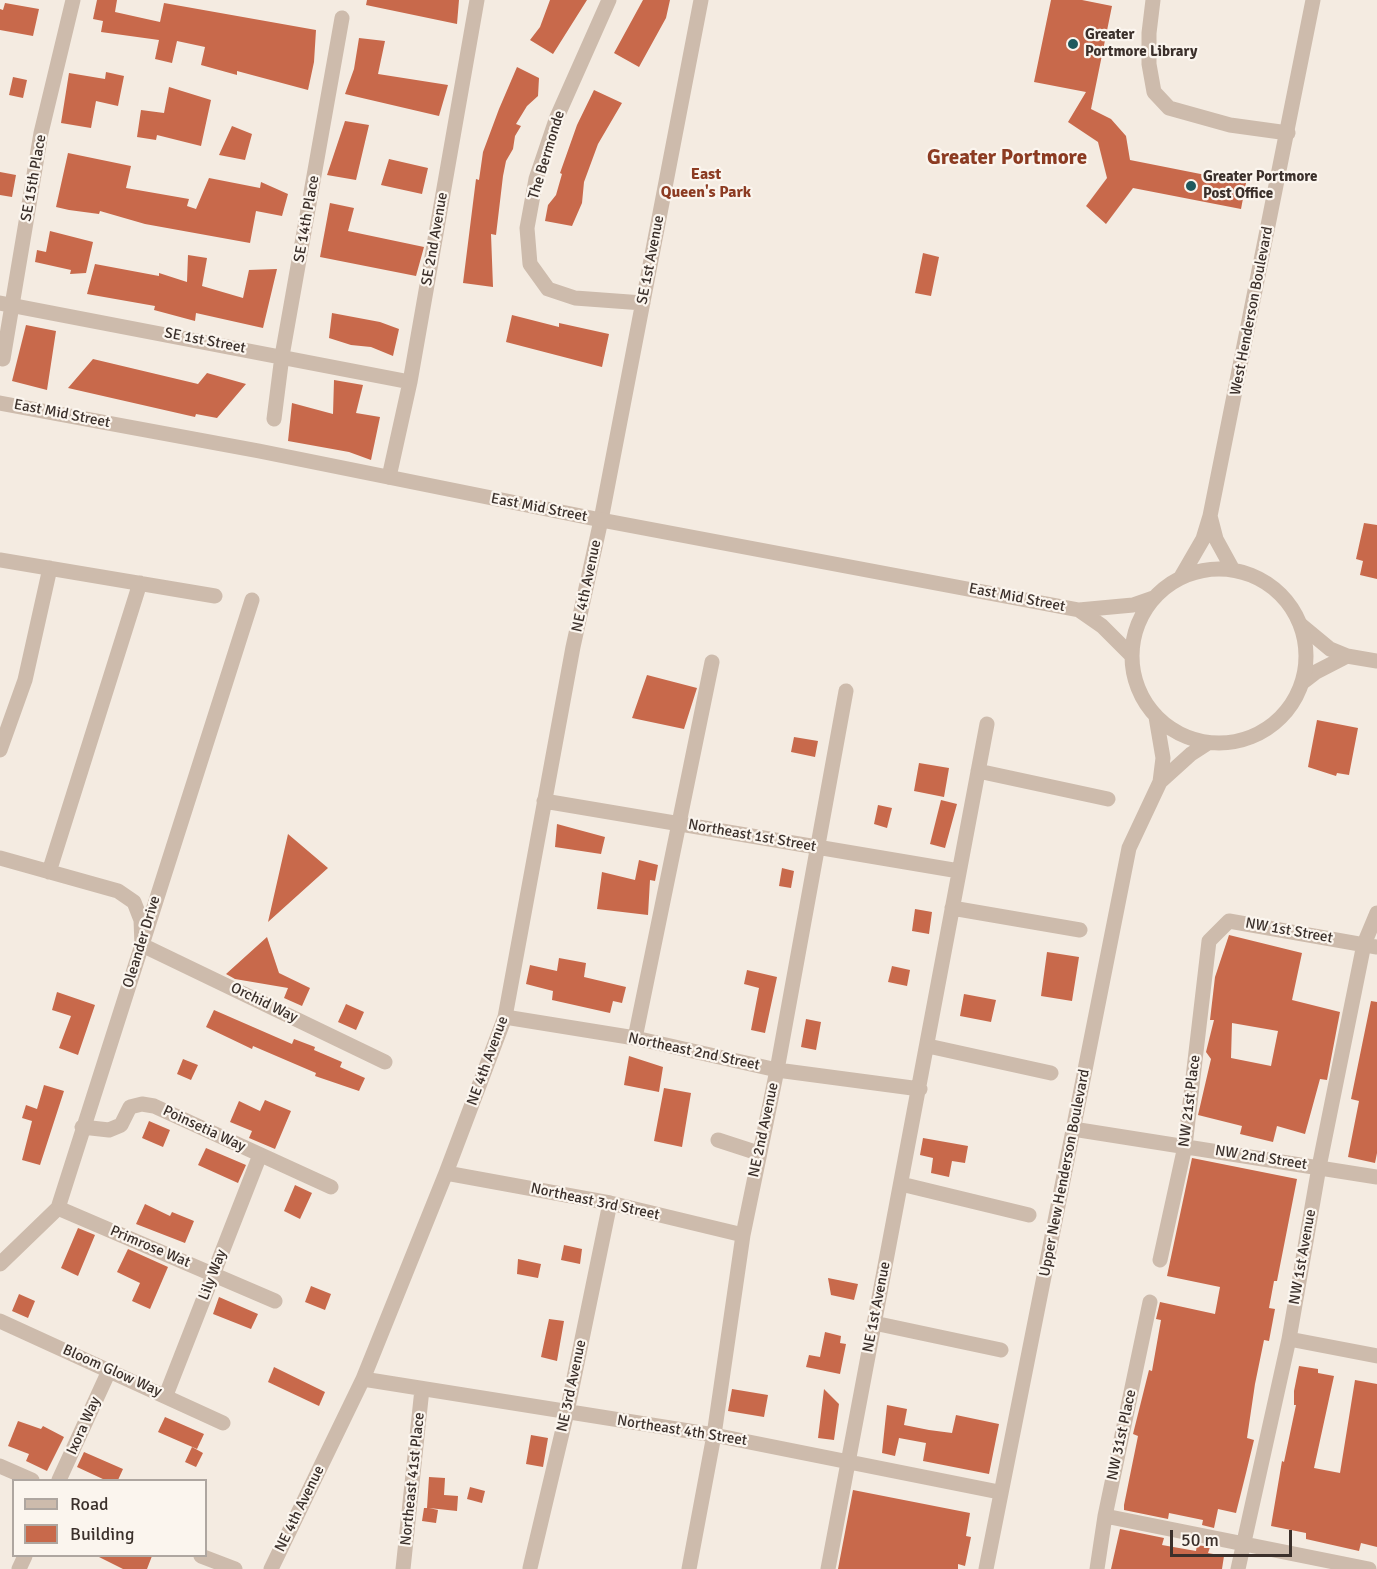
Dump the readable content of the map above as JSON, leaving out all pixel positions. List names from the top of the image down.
{
  "streets": {
    "street": [
      "The Bermonde",
      "SE 15th Place",
      "SE 14th Place",
      "SE 2nd Avenue",
      "SE 1st Avenue",
      "West Henderson Boulevard",
      "SE 1st Street",
      "East Mid Street",
      "NE 4th Avenue",
      "Northeast 1st Street",
      "NW 1st Street",
      "Oleander Drive",
      "Orchid Way",
      "Northeast 2nd Street",
      "NW 21st Place",
      "Poinsetia Way",
      "NE 2nd Avenue",
      "NW 2nd Street",
      "Upper New Henderson Boulevard",
      "Northeast 3rd Street",
      "Primrose Wat",
      "NW 1st Avenue",
      "Lily Way",
      "NE 1st Avenue",
      "Bloom Glow Way",
      "NE 3rd Avenue",
      "Ixora Way",
      "Northeast 4th Street",
      "NW 31st Place",
      "Northeast 41st Place"
    ]
  },
  "crossings": [
    ["The Bermonde", "SE 1st Avenue"],
    ["SE 15th Place", "SE 1st Street"],
    ["SE 14th Place", "SE 1st Street"],
    ["SE 2nd Avenue", "SE 1st Street"],
    ["SE 2nd Avenue", "East Mid Street"],
    ["SE 1st Avenue", "East Mid Street"],
    ["SE 1st Avenue", "NE 4th Avenue"],
    ["West Henderson Boulevard", "East Mid Street"],
    ["West Henderson Boulevard", "Upper New Henderson Boulevard"],
    ["East Mid Street", "NE 4th Avenue"],
    ["East Mid Street", "Upper New Henderson Boulevard"],
    ["NE 4th Avenue", "Northeast 1st Street"],
    ["NE 4th Avenue", "Northeast 2nd Street"],
    ["NE 4th Avenue", "Northeast 3rd Street"],
    ["NE 4th Avenue", "Northeast 4th Street"],
    ["Northeast 1st Street", "NE 2nd Avenue"],
    ["Northeast 1st Street", "NE 1st Avenue"],
    ["NW 1st Street", "NW 21st Place"],
    ["NW 1st Street", "NW 1st Avenue"],
    ["Oleander Drive", "Orchid Way"],
    ["Oleander Drive", "Poinsetia Way"],
    ["Oleander Drive", "Primrose Wat"],
    ["Northeast 2nd Street", "NE 2nd Avenue"],
    ["Northeast 2nd Street", "NE 1st Avenue"],
    ["NW 21st Place", "NW 2nd Street"],
    ["Poinsetia Way", "Lily Way"],
    ["NE 2nd Avenue", "Northeast 3rd Street"],
    ["NE 2nd Avenue", "Northeast 4th Street"],
    ["NW 2nd Street", "Upper New Henderson Boulevard"],
    ["NW 2nd Street", "NW 1st Avenue"],
    ["Upper New Henderson Boulevard", "Northeast 4th Street"],
    ["Northeast 3rd Street", "NE 3rd Avenue"],
    ["Primrose Wat", "Lily Way"],
    ["Lily Way", "Bloom Glow Way"],
    ["NE 1st Avenue", "Northeast 4th Street"],
    ["Bloom Glow Way", "Ixora Way"],
    ["NE 3rd Avenue", "Northeast 4th Street"],
    ["Northeast 4th Street", "Northeast 41st Place"]
  ],
  "districts": ["Greater Portmore", "East Queen's Park"],
  "places": ["Greater Portmore Library", "Greater Portmore Post Office"],
  "legend": ["Road", "Building"],
  "scale_bar": "50 m"
}
